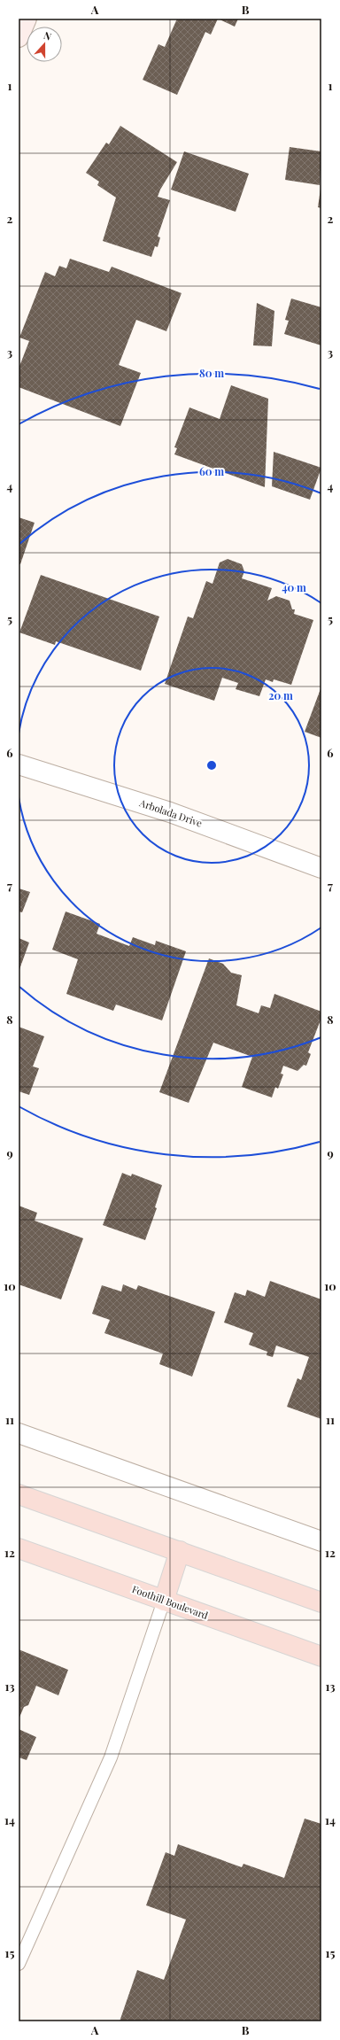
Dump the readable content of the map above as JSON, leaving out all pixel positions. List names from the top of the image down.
{
  "streets": {
    "main road": ["Foothill Boulevard"],
    "street": ["Arbolada Drive"]
  },
  "north": "top",
  "grid": {
    "columns": ["A", "B"],
    "rows": [
      "1",
      "2",
      "3",
      "4",
      "5",
      "6",
      "7",
      "8",
      "9",
      "10",
      "11",
      "12",
      "13",
      "14",
      "15"
    ]
  },
  "rings": [
    "80 m",
    "60 m",
    "40 m",
    "20 m"
  ]
}
